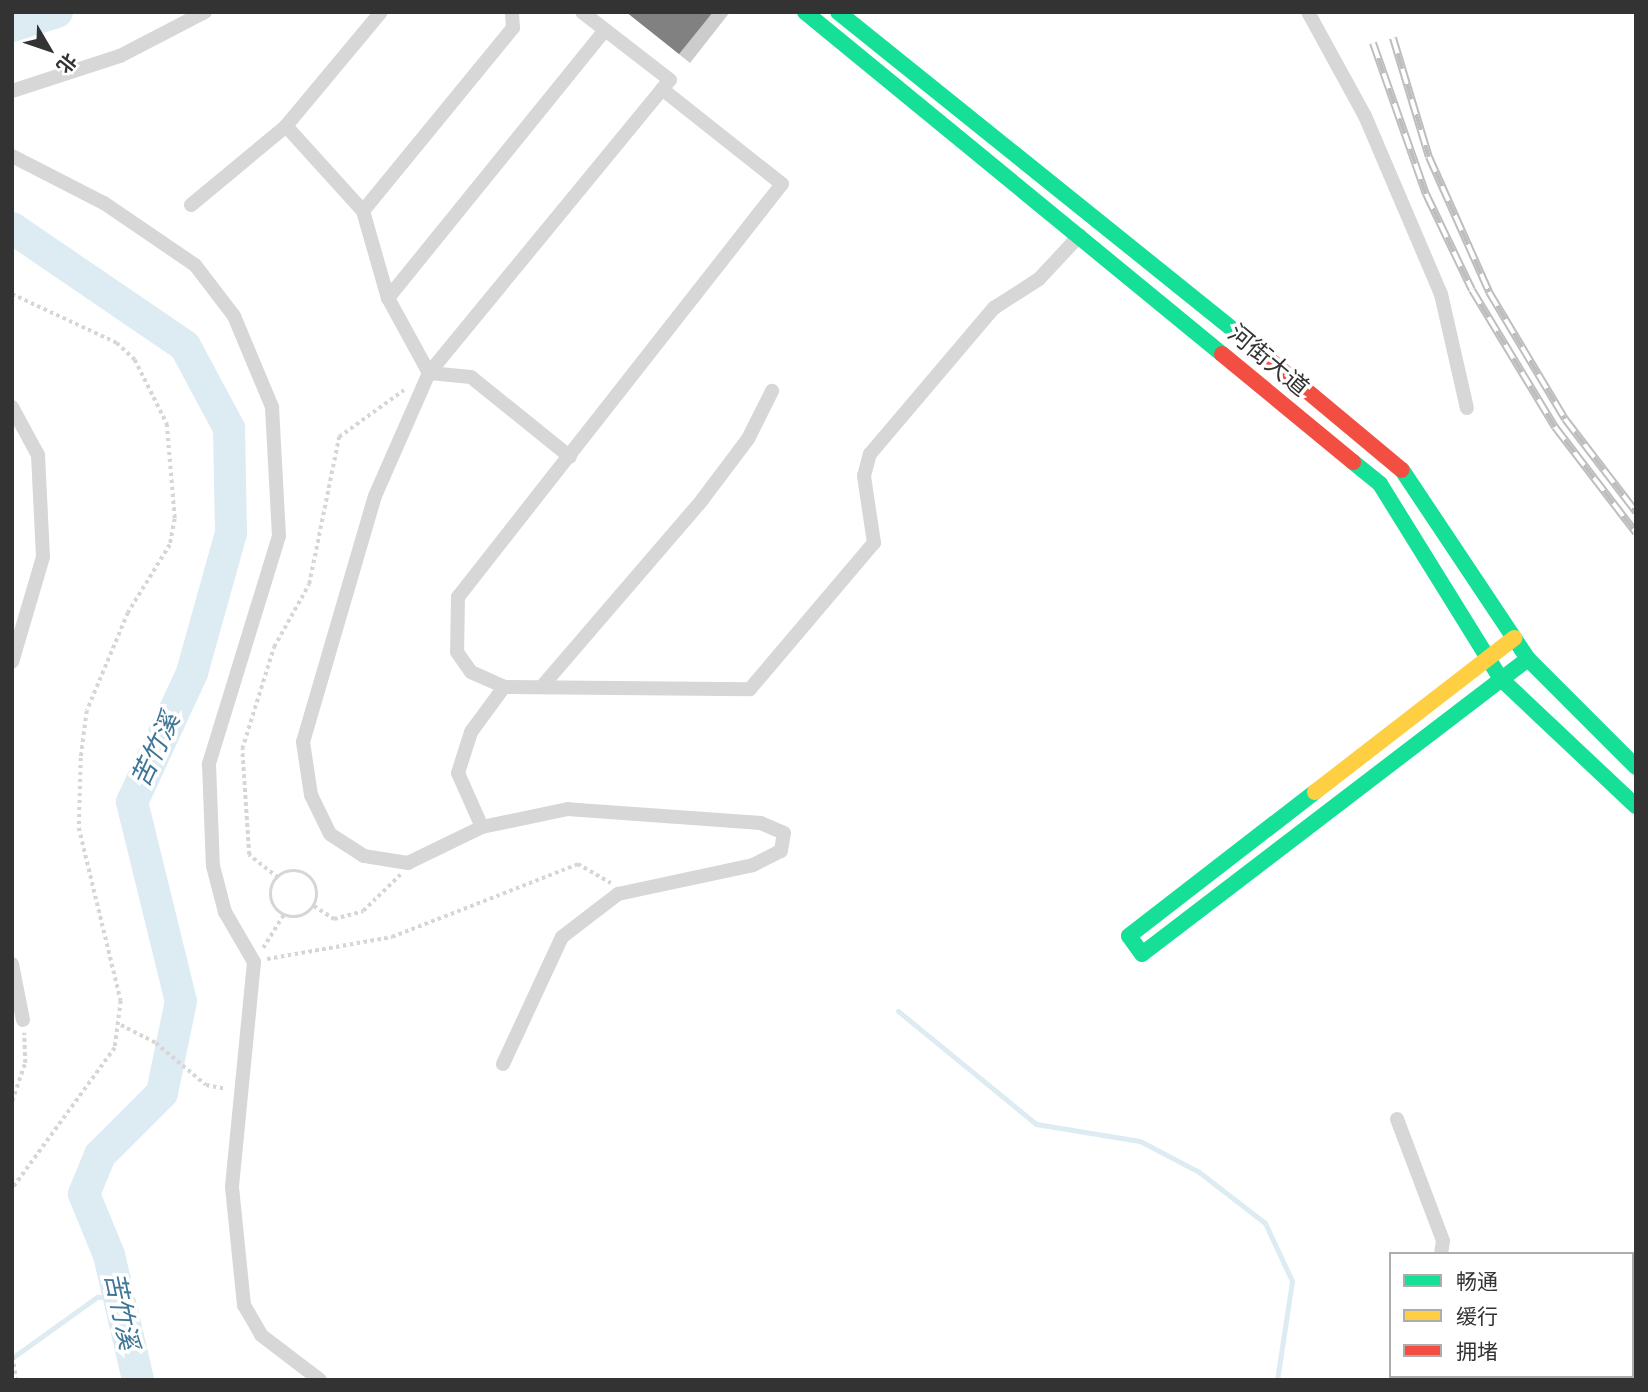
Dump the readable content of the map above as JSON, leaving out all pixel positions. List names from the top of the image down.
{
  "streets": {
    "main road": ["河街大道"]
  },
  "water": ["苦竹溪"],
  "legend": ["畅通", "缓行", "拥堵"],
  "north": "bottom right"
}
